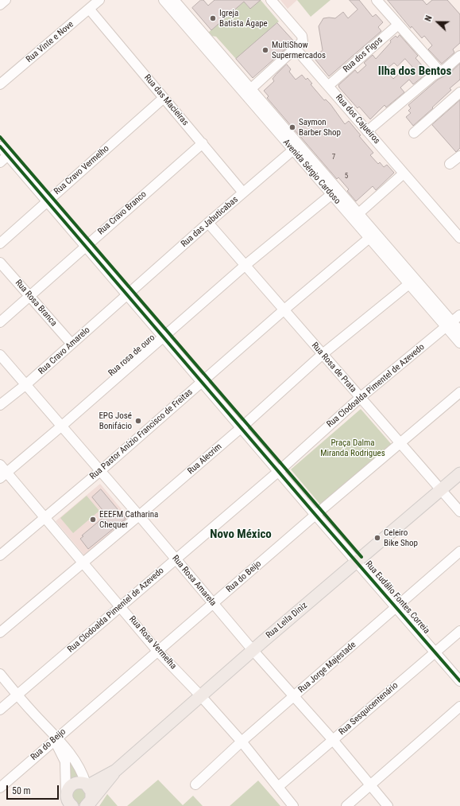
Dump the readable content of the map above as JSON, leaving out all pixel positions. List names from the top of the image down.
{
  "streets": {
    "main road": ["Rua Leila Diniz"],
    "street": [
      "Rua Vinte e Nove",
      "Rua dos Figos",
      "Rua das Macieiras",
      "Rua dos Cajueiros",
      "Rua Cravo Vermelho",
      "Avenida Sérgio Cardoso",
      "Rua Cravo Branco",
      "Rua das Jabuticabas",
      "Rua Rosa Branca",
      "Rua Cravo Amarelo",
      "Rua rosa de ouro",
      "Rua Rosa de Prata",
      "Rua Clodoalda Pimentel de Azevedo",
      "Rua Pastor Anízio Francisco de Freitas",
      "Rua Alecrim",
      "Rua do Beijo",
      "Rua Rosa Amarela",
      "Rua Eudálio Fontes Correia",
      "Rua Rosa Vermelha",
      "Rua Jorge Majestade",
      "Rua Sesquicentenário"
    ]
  },
  "crossings": [
    ["Rua Vinte e Nove", "Rua das Macieiras"],
    ["Rua dos Figos", "Rua dos Cajueiros"],
    ["Rua das Macieiras", "Rua Cravo Vermelho"],
    ["Rua das Macieiras", "Rua Cravo Branco"],
    ["Rua das Macieiras", "Rua das Jabuticabas"],
    ["Rua Cravo Vermelho", "Rua Eudálio Fontes Correia"],
    ["Avenida Sérgio Cardoso", "Rua das Jabuticabas"],
    ["Avenida Sérgio Cardoso", "Rua rosa de ouro"],
    ["Avenida Sérgio Cardoso", "Rua Clodoalda Pimentel de Azevedo"],
    ["Avenida Sérgio Cardoso", "Rua Pastor Anízio Francisco de Freitas"],
    ["Avenida Sérgio Cardoso", "Rua Alecrim"],
    ["Rua Cravo Branco", "Rua Rosa Branca"],
    ["Rua Cravo Branco", "Rua Eudálio Fontes Correia"],
    ["Rua das Jabuticabas", "Rua Cravo Amarelo"],
    ["Rua das Jabuticabas", "Rua Rosa de Prata"],
    ["Rua das Jabuticabas", "Rua Eudálio Fontes Correia"],
    ["Rua Rosa Branca", "Rua Cravo Amarelo"],
    ["Rua Cravo Amarelo", "Rua Rosa Amarela"],
    ["Rua Cravo Amarelo", "Rua Eudálio Fontes Correia"],
    ["Rua rosa de ouro", "Rua Rosa de Prata"],
    ["Rua rosa de ouro", "Rua Rosa Amarela"],
    ["Rua rosa de ouro", "Rua Eudálio Fontes Correia"],
    ["Rua rosa de ouro", "Rua Rosa Vermelha"],
    ["Rua Rosa de Prata", "Rua Clodoalda Pimentel de Azevedo"],
    ["Rua Rosa de Prata", "Rua Pastor Anízio Francisco de Freitas"],
    ["Rua Rosa de Prata", "Rua Alecrim"],
    ["Rua Rosa de Prata", "Rua do Beijo"],
    ["Rua Rosa de Prata", "Rua Leila Diniz"],
    ["Rua Clodoalda Pimentel de Azevedo", "Rua Rosa Amarela"],
    ["Rua Clodoalda Pimentel de Azevedo", "Rua Eudálio Fontes Correia"],
    ["Rua Clodoalda Pimentel de Azevedo", "Rua Rosa Vermelha"],
    ["Rua Pastor Anízio Francisco de Freitas", "Rua Rosa Amarela"],
    ["Rua Pastor Anízio Francisco de Freitas", "Rua Eudálio Fontes Correia"],
    ["Rua Pastor Anízio Francisco de Freitas", "Rua Rosa Vermelha"],
    ["Rua Alecrim", "Rua Rosa Amarela"],
    ["Rua Alecrim", "Rua Eudálio Fontes Correia"],
    ["Rua Alecrim", "Rua Rosa Vermelha"],
    ["Rua do Beijo", "Rua Rosa Amarela"],
    ["Rua do Beijo", "Rua Eudálio Fontes Correia"],
    ["Rua do Beijo", "Rua Rosa Vermelha"],
    ["Rua Rosa Amarela", "Rua Leila Diniz"],
    ["Rua Rosa Amarela", "Rua Jorge Majestade"],
    ["Rua Rosa Amarela", "Rua Sesquicentenário"],
    ["Rua Eudálio Fontes Correia", "Rua Leila Diniz"],
    ["Rua Eudálio Fontes Correia", "Rua Jorge Majestade"],
    ["Rua Eudálio Fontes Correia", "Rua Sesquicentenário"],
    ["Rua Leila Diniz", "Rua Rosa Vermelha"],
    ["Rua Rosa Vermelha", "Rua Jorge Majestade"],
    ["Rua Rosa Vermelha", "Rua Sesquicentenário"]
  ],
  "districts": ["Ilha dos Bentos", "Novo México"],
  "parks": ["Praça Dalma Miranda Rodrigues"],
  "places": [
    "Igreja Batista Ágape",
    "MultiShow Supermercados",
    "Saymon Barber Shop",
    "EPG José Bonifácio",
    "EEEFM Catharina Chequer",
    "Celeiro Bike Shop"
  ],
  "house_numbers": ["7", "5"],
  "scale_bar": "50 m",
  "north": "left"
}
